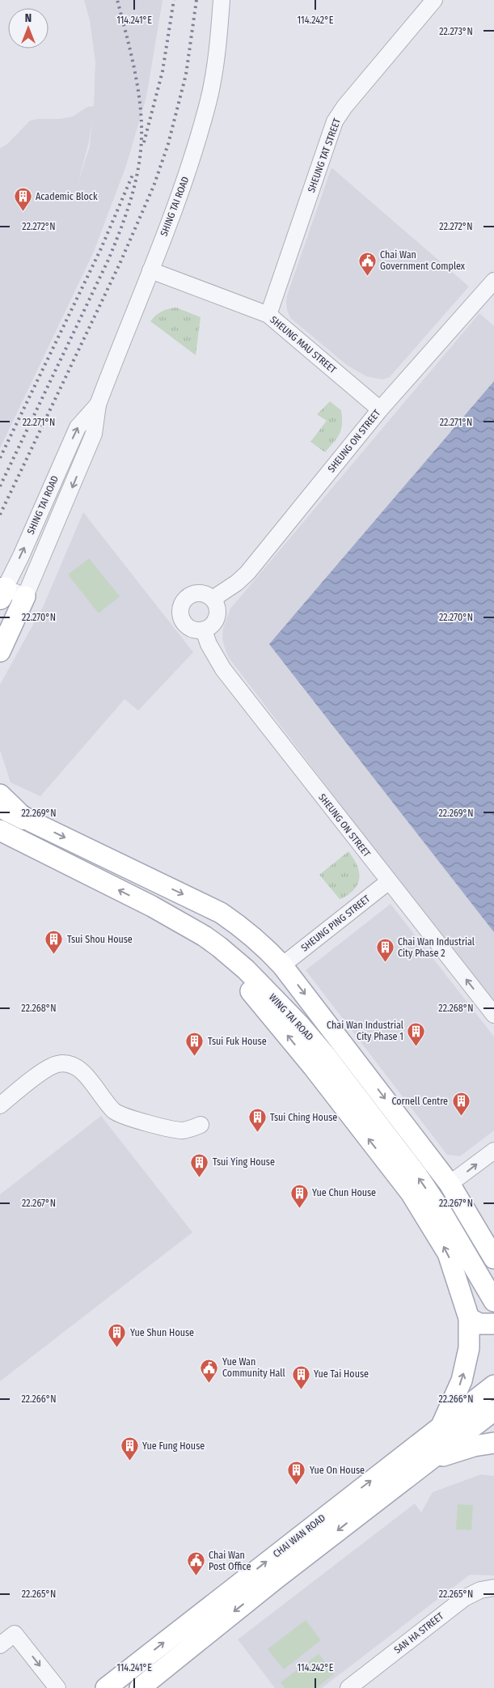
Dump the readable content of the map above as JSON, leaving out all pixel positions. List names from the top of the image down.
{
  "streets": {
    "main road": ["WING TAI ROAD", "CHAI WAN ROAD"],
    "street": [
      "SHEUNG TAT STREET",
      "SHING TAI ROAD",
      "SHEUNG MAU STREET",
      "SHEUNG ON STREET",
      "SHEUNG PING STREET",
      "SAN HA STREET"
    ]
  },
  "crossings": [
    ["SHEUNG TAT STREET", "SHEUNG MAU STREET"],
    ["SHING TAI ROAD", "SHEUNG MAU STREET"],
    ["SHEUNG MAU STREET", "SHEUNG ON STREET"],
    ["SHEUNG ON STREET", "SHEUNG PING STREET"]
  ],
  "places": {
    "building": [
      "Academic Block",
      "Tsui Shou House",
      "Chai Wan Industrial City Phase 2",
      "Chai Wan Industrial City Phase 1",
      "Tsui Fuk House",
      "Cornell Centre",
      "Tsui Ching House",
      "Tsui Ying House",
      "Yue Chun House",
      "Yue Shun House",
      "Yue Tai House",
      "Yue Fung House",
      "Yue On House"
    ],
    "public building": ["Chai Wan Government Complex", "Yue Wan Community Hall", "Chai Wan Post Office"]
  },
  "north": "top",
  "coordinates": [
    "114.241°E",
    "114.242°E",
    "22.273°N",
    "22.272°N",
    "22.271°N",
    "22.270°N",
    "22.269°N",
    "22.268°N",
    "22.267°N",
    "22.266°N",
    "22.265°N"
  ]
}
